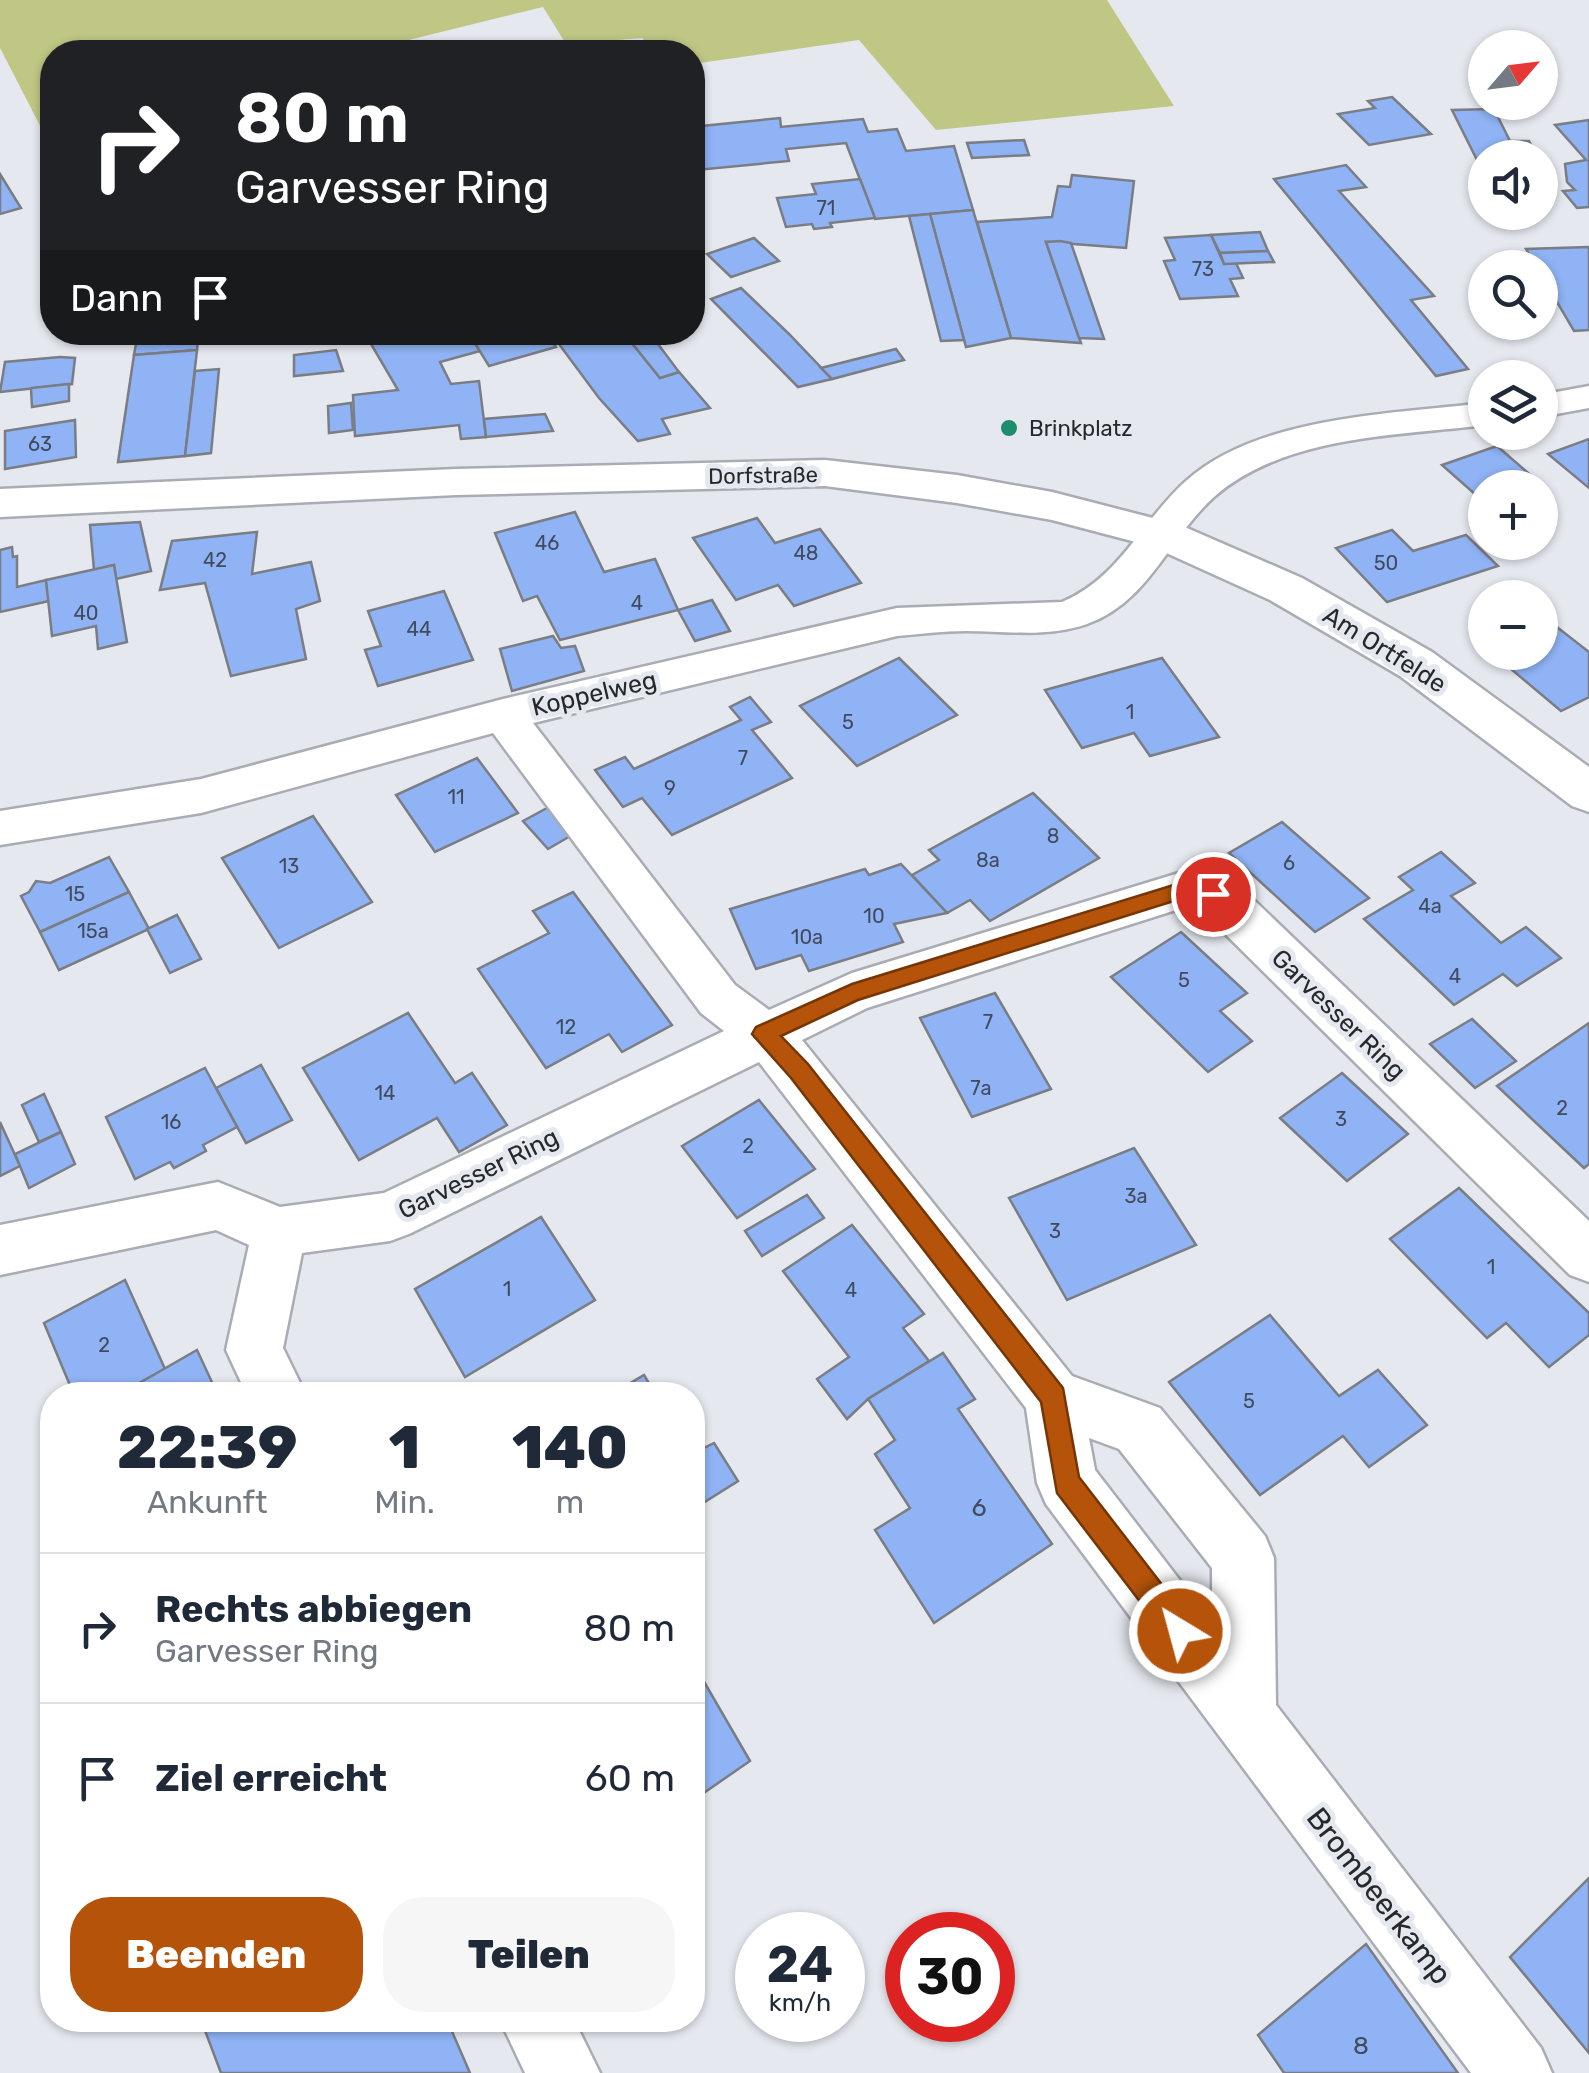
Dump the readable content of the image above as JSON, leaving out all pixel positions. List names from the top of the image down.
{
  "streets": {
    "street": [
      "Dorfstraße",
      "Am Ortfelde",
      "Koppelweg",
      "Garvesser Ring",
      "Brombeerkamp"
    ]
  },
  "crossings": [
    ["Dorfstraße", "Am Ortfelde"],
    ["Dorfstraße", "Koppelweg"],
    ["Am Ortfelde", "Koppelweg"],
    ["Garvesser Ring", "Brombeerkamp"]
  ],
  "places": ["Brinkplatz"],
  "house_numbers": [
    "71",
    "73",
    "63",
    "46",
    "48",
    "42",
    "50",
    "4",
    "40",
    "44",
    "1",
    "5",
    "7",
    "9",
    "11",
    "8",
    "8a",
    "6",
    "13",
    "15",
    "4a",
    "10",
    "15a",
    "10a",
    "4",
    "5",
    "7",
    "12",
    "7a",
    "14",
    "2",
    "3",
    "16",
    "2",
    "3a",
    "3",
    "1",
    "1",
    "4",
    "2",
    "5",
    "6",
    "8"
  ],
  "north": "top right",
  "page": {
    "map_buttons": ["+", "−"],
    "turn": ["80 m", "Garvesser Ring"],
    "then": "Dann",
    "eta": [
      "22:39",
      "Ankunft",
      "1",
      "Min.",
      "140",
      "m"
    ],
    "list": [
      {
        "name": "Rechts abbiegen",
        "note": "Garvesser Ring",
        "value": "80 m"
      },
      {
        "name": "Ziel erreicht",
        "value": "60 m"
      }
    ],
    "buttons": ["Beenden", "Teilen"],
    "speed": "24 km/h",
    "limit": "30"
  }
}
